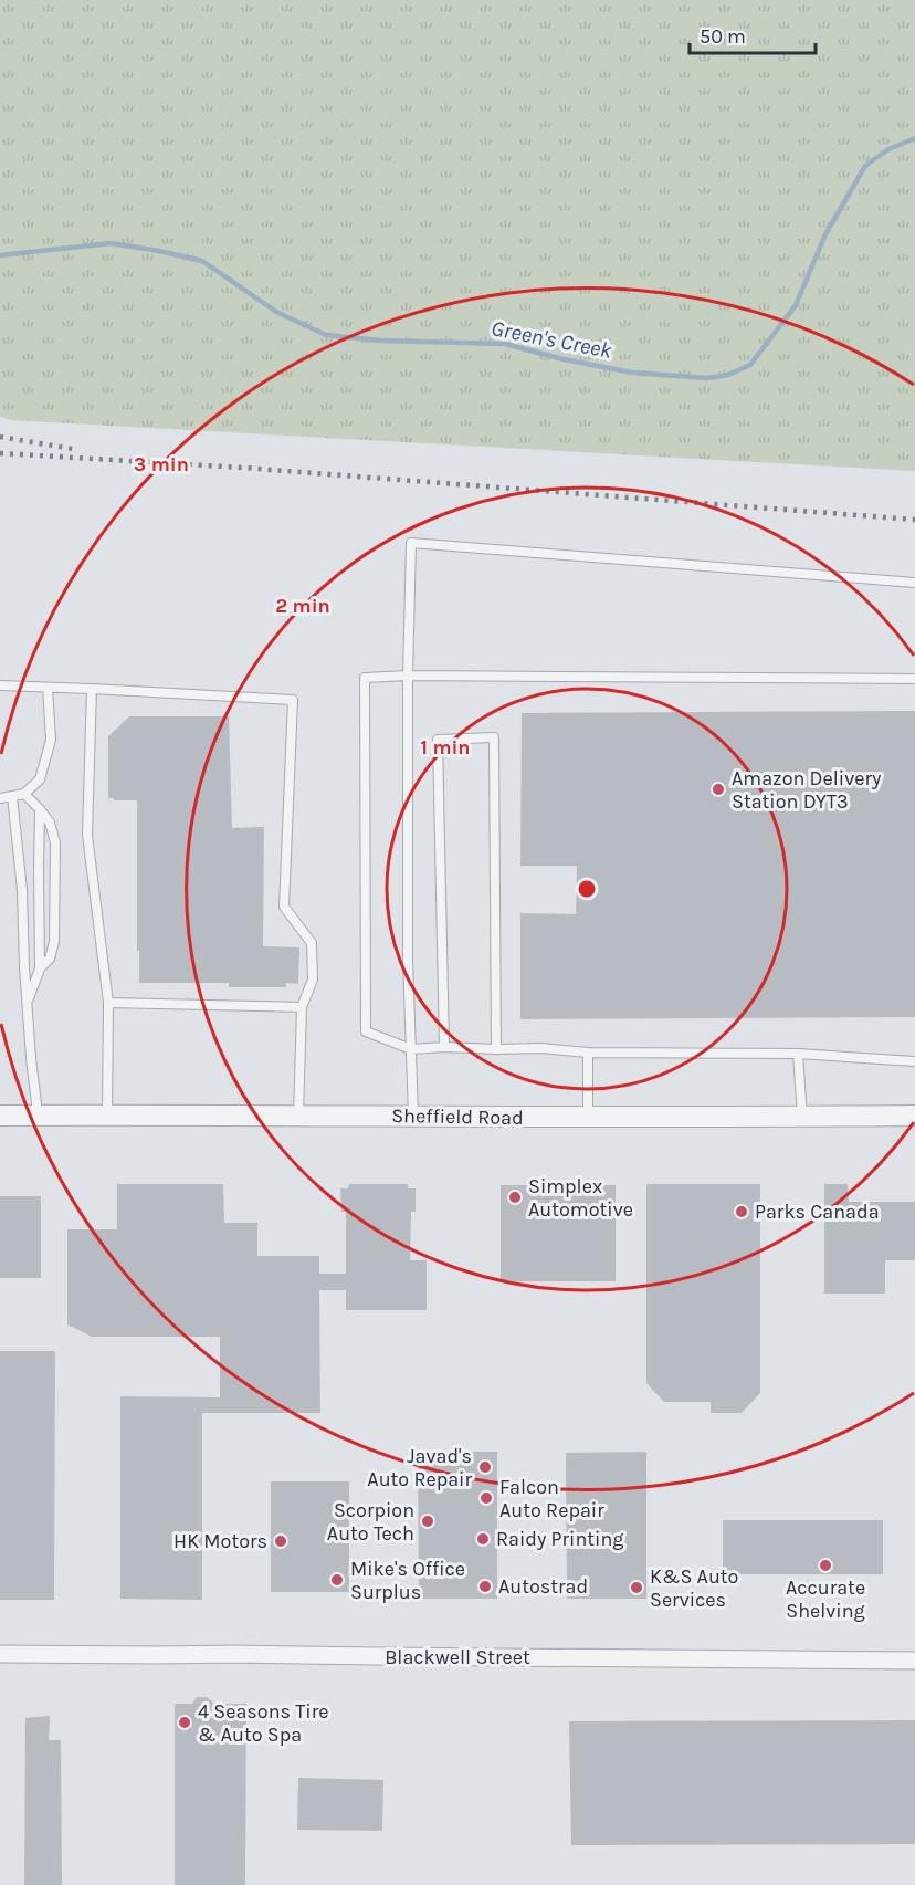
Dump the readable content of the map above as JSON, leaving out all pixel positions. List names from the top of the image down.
{
  "streets": {
    "street": ["Sheffield Road", "Blackwell Street"]
  },
  "water": ["Green's Creek"],
  "places": [
    "Amazon Delivery Station DYT3",
    "Simplex Automotive",
    "Parks Canada",
    "Javad's Auto Repair",
    "Falcon Auto Repair",
    "Scorpion Auto Tech",
    "Raidy Printing",
    "HK Motors",
    "Accurate Shelving",
    "Mike's Office Surplus",
    "Autostrad",
    "K&S Auto Services",
    "4 Seasons Tire & Auto Spa"
  ],
  "scale_bar": "50 m",
  "rings": ["3 min", "2 min", "1 min"]
}
